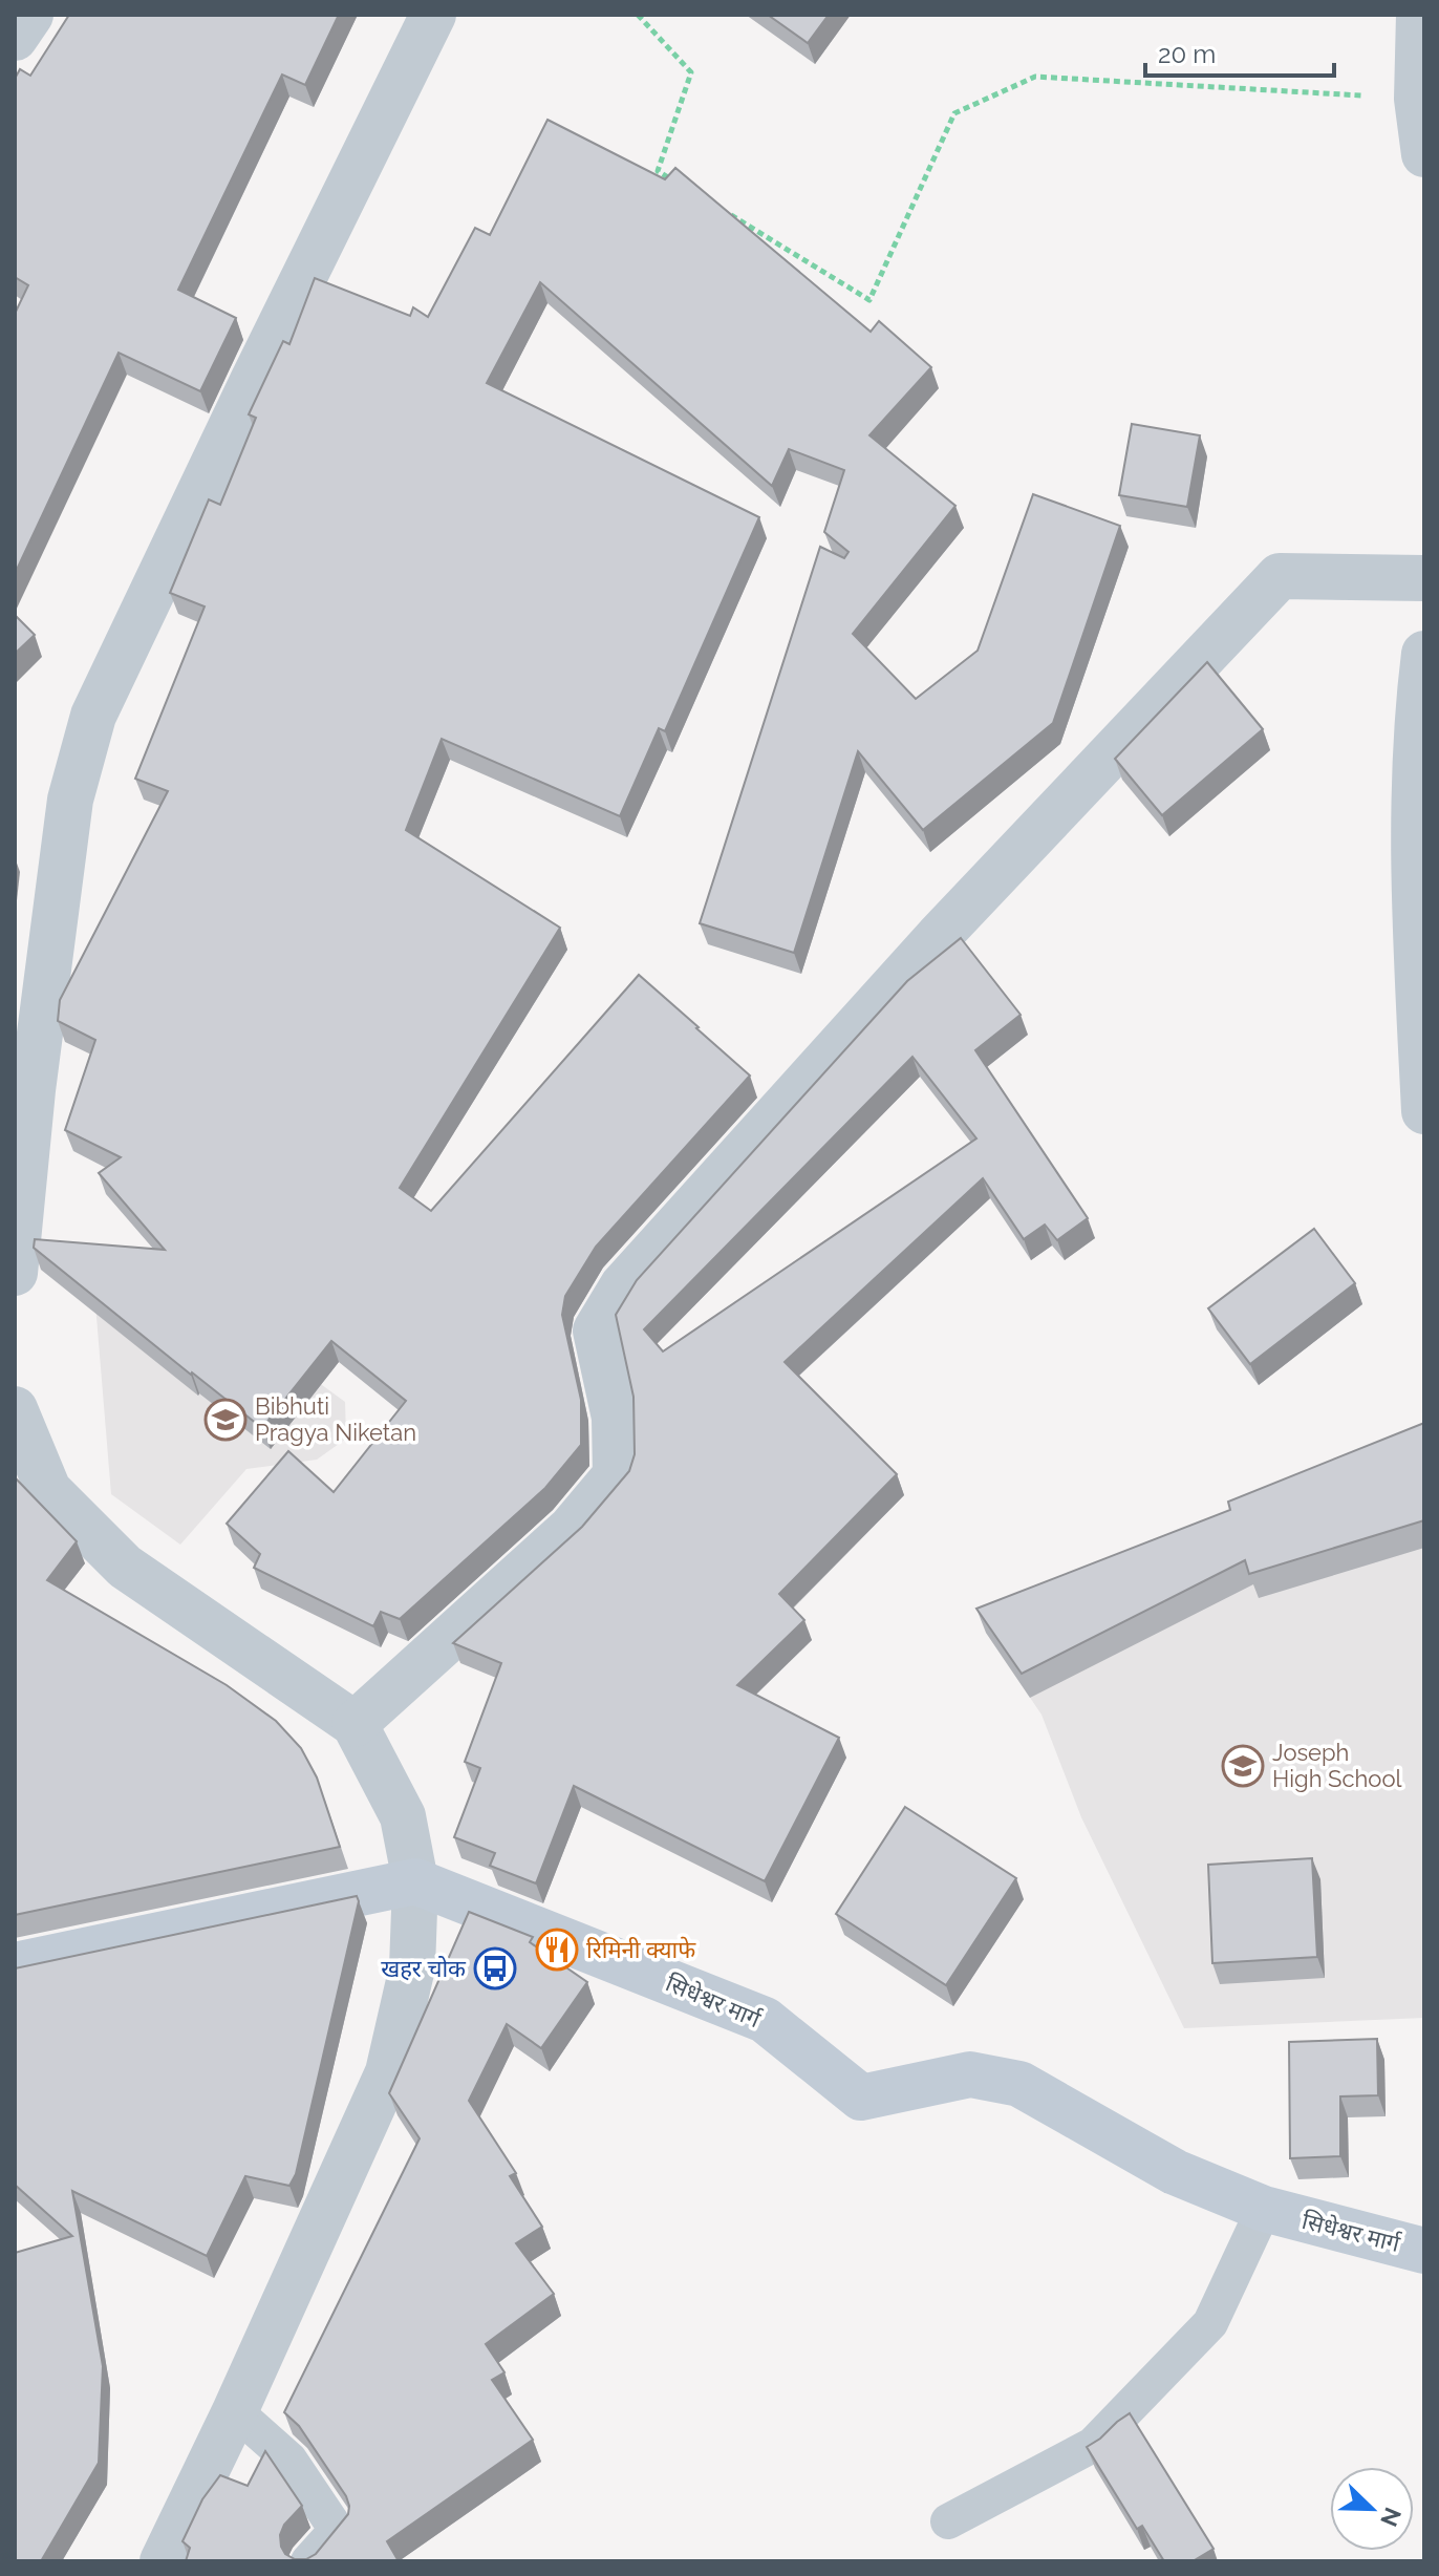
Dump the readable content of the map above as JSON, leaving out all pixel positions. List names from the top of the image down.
{
  "streets": {
    "street": ["सिधेश्वर मार्ग"]
  },
  "places": {
    "school or university": ["Bibhuti Pragya Niketan", "Joseph High School"],
    "restaurant": ["रिमिनी क्याफे"],
    "bus stop": ["खहर चोक"]
  },
  "scale_bar": "20 m",
  "north": "bottom right"
}
